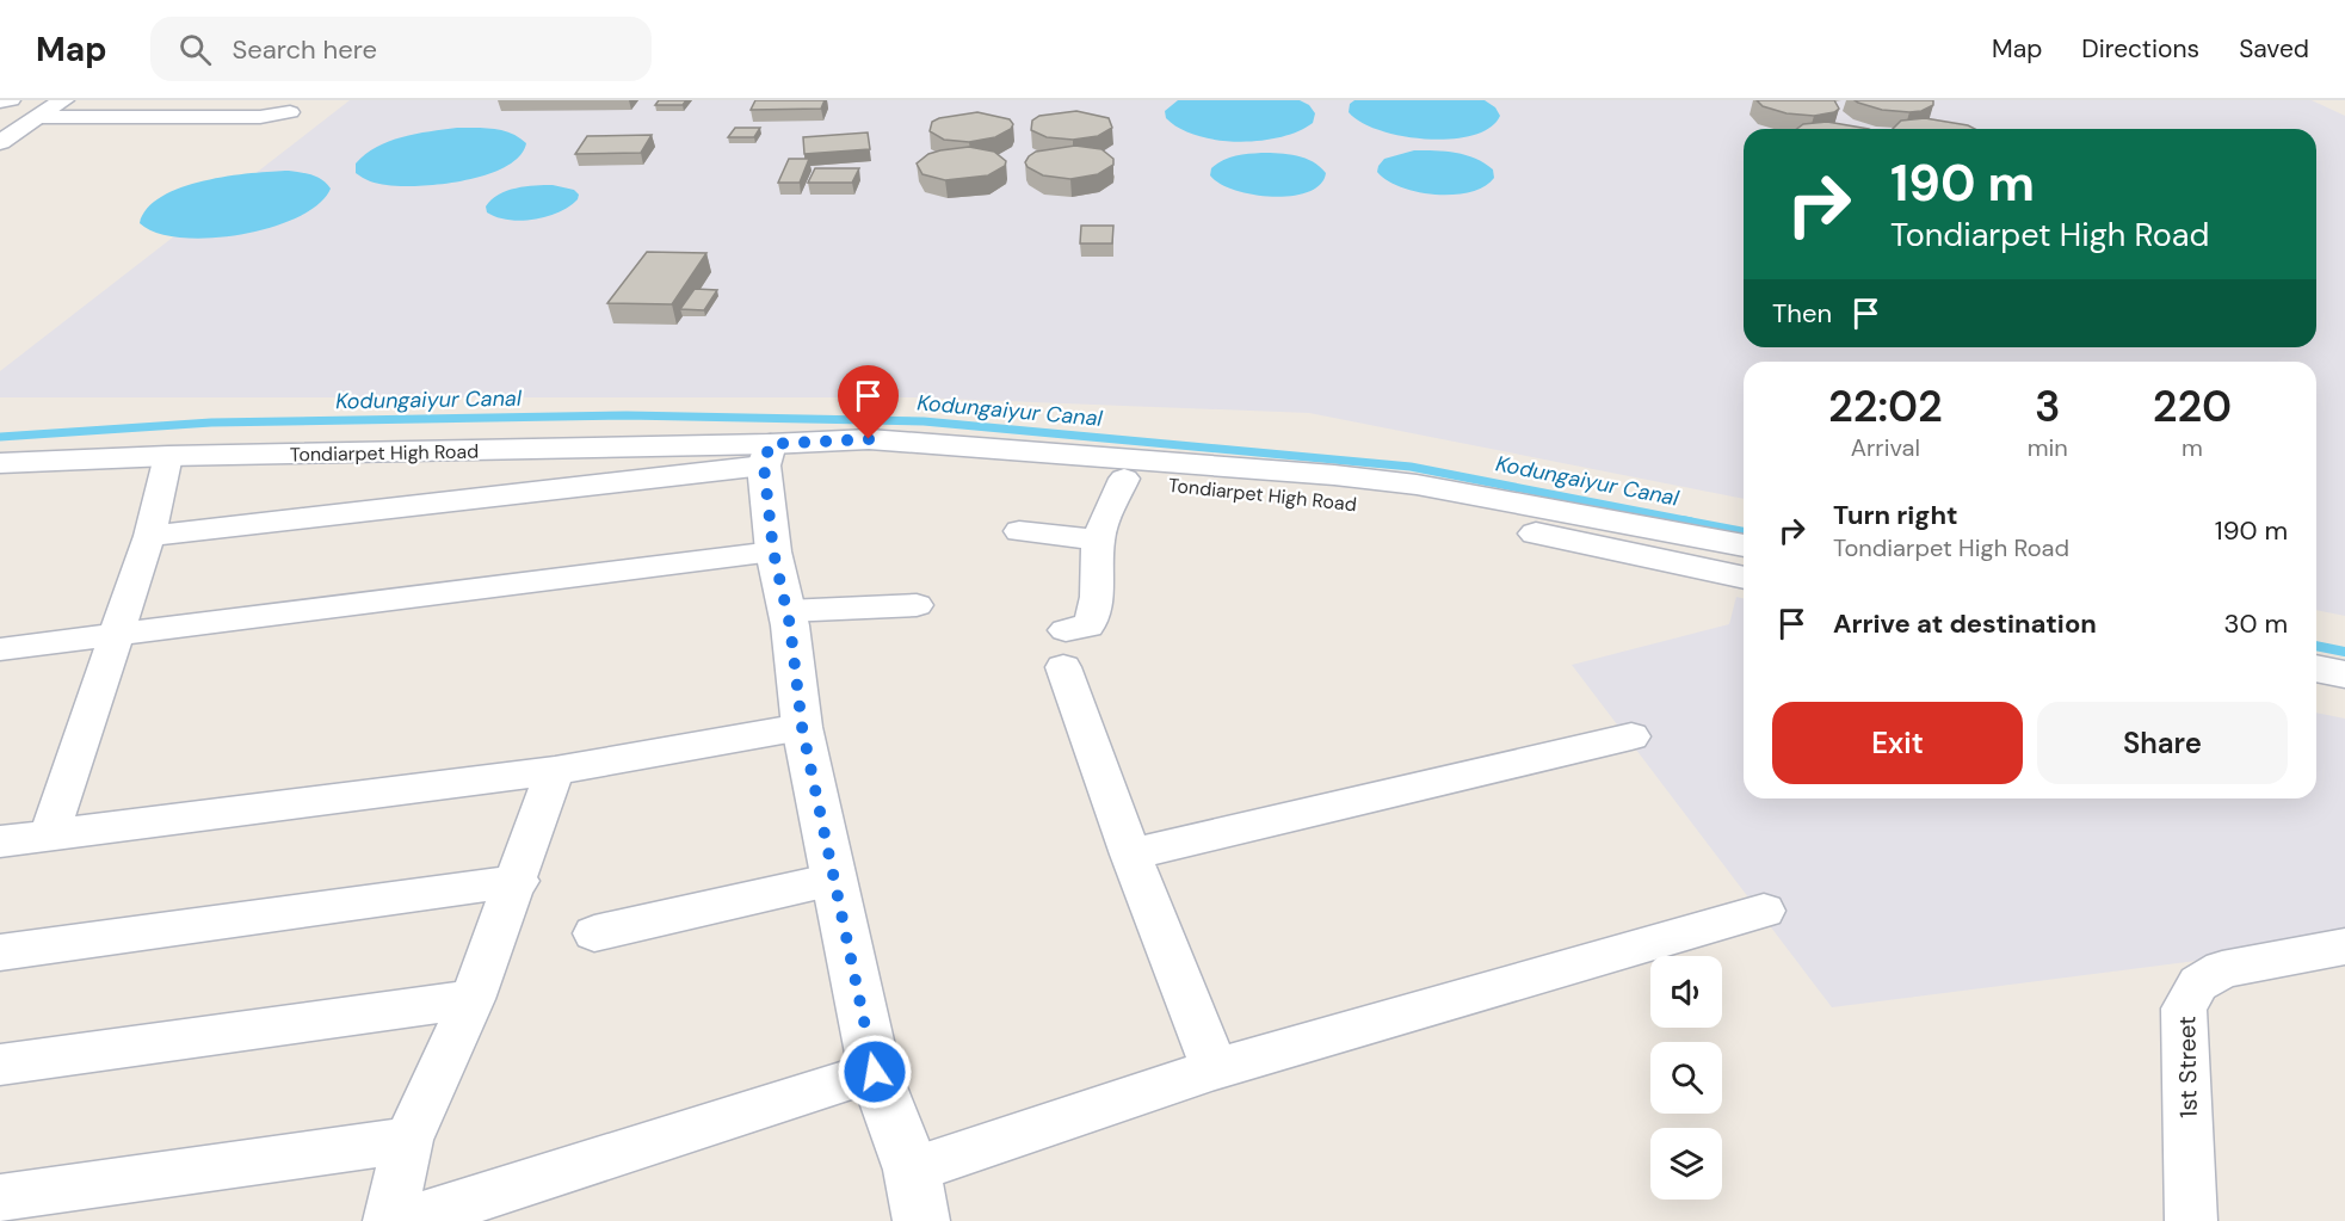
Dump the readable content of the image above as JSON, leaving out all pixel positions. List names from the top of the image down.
{
  "streets": {
    "main road": ["Tondiarpet High Road"],
    "street": ["1st Street"]
  },
  "water": ["Kodungaiyur Canal"],
  "page": {
    "header": "Map",
    "search": "Search here",
    "nav": ["Map", "Directions", "Saved"],
    "turn": ["190 m", "Tondiarpet High Road"],
    "then": "Then",
    "eta": [
      "22:02",
      "Arrival",
      "3",
      "min",
      "220",
      "m"
    ],
    "list": [
      {
        "name": "Turn right",
        "note": "Tondiarpet High Road",
        "value": "190 m"
      },
      {
        "name": "Arrive at destination",
        "value": "30 m"
      }
    ],
    "buttons": ["Exit", "Share"]
  }
}
